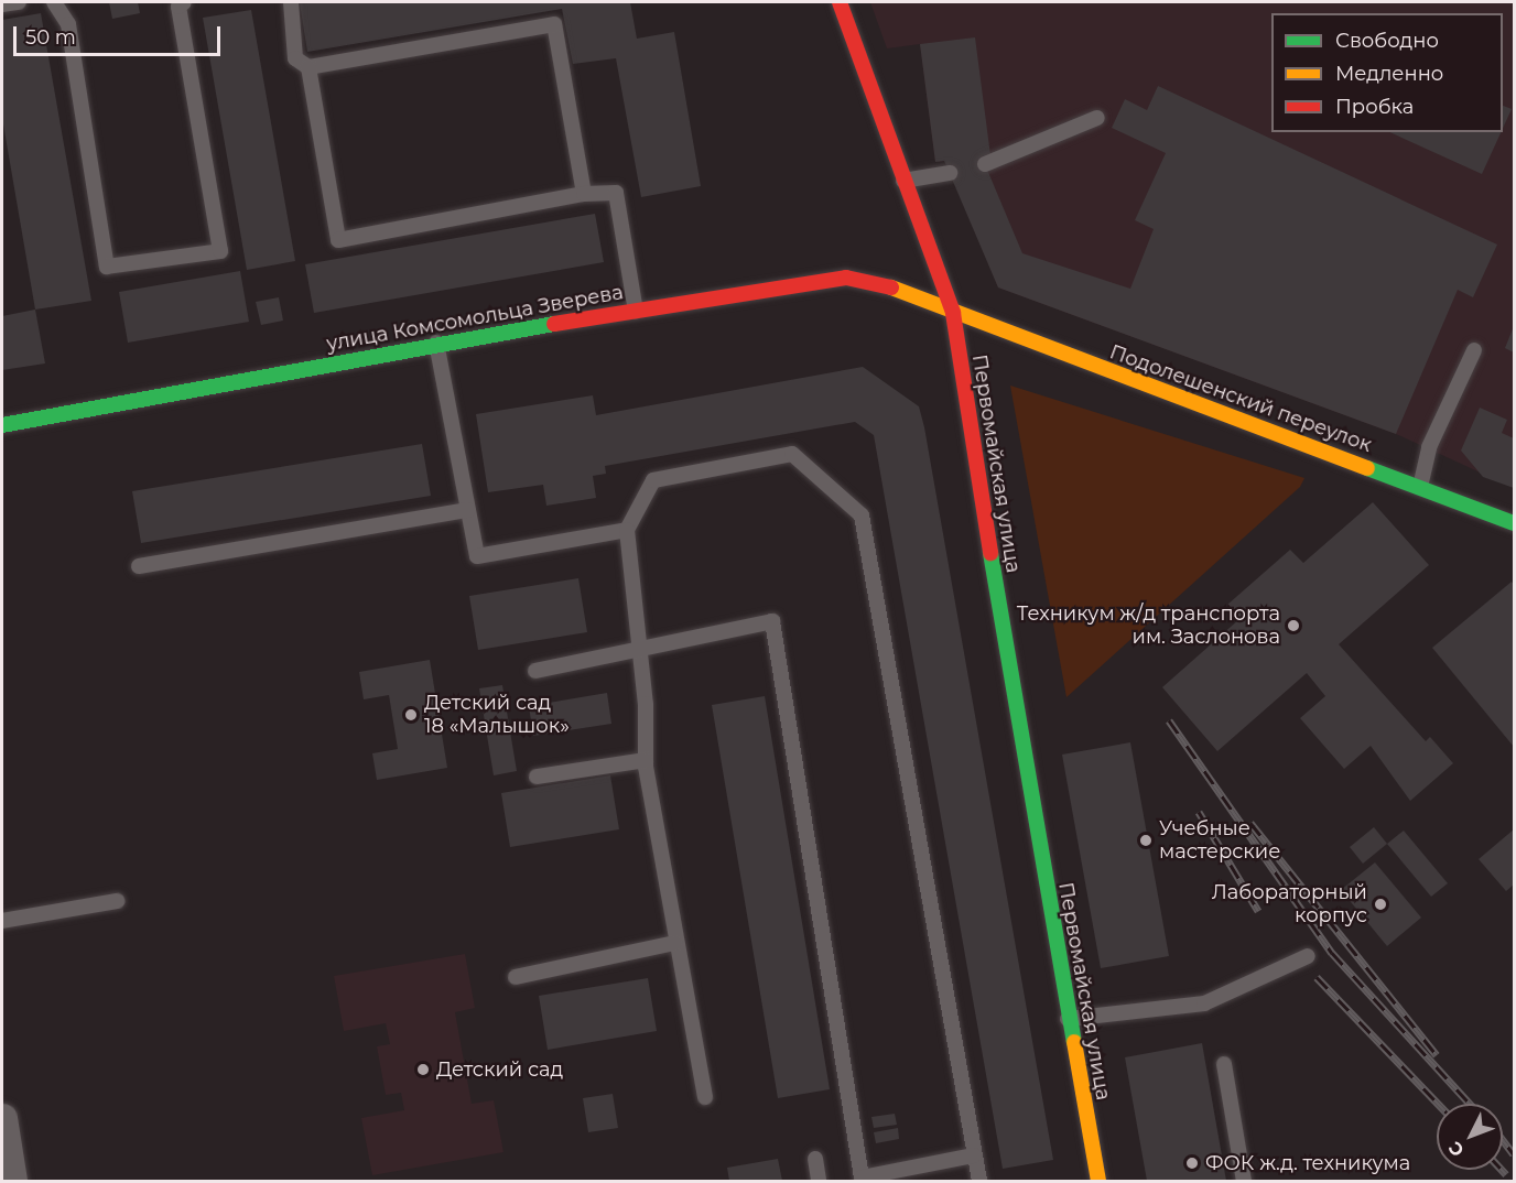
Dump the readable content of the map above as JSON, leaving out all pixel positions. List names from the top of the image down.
{
  "streets": {
    "street": ["улица Комсомольца Зверева", "Подолешенский переулок", "Первомайская улица"]
  },
  "crossings": [
    ["улица Комсомольца Зверева", "Подолешенский переулок"],
    ["улица Комсомольца Зверева", "Первомайская улица"],
    ["Подолешенский переулок", "Первомайская улица"]
  ],
  "places": [
    "Техникум ж/д транспорта им. Заслонова",
    "Детский сад 18 «Малышок»",
    "Учебные мастерские",
    "Лабораторный корпус",
    "Детский сад",
    "ФОК ж.д. техникума"
  ],
  "legend": ["Свободно", "Медленно", "Пробка"],
  "scale_bar": "50 m",
  "north": "bottom left"
}
